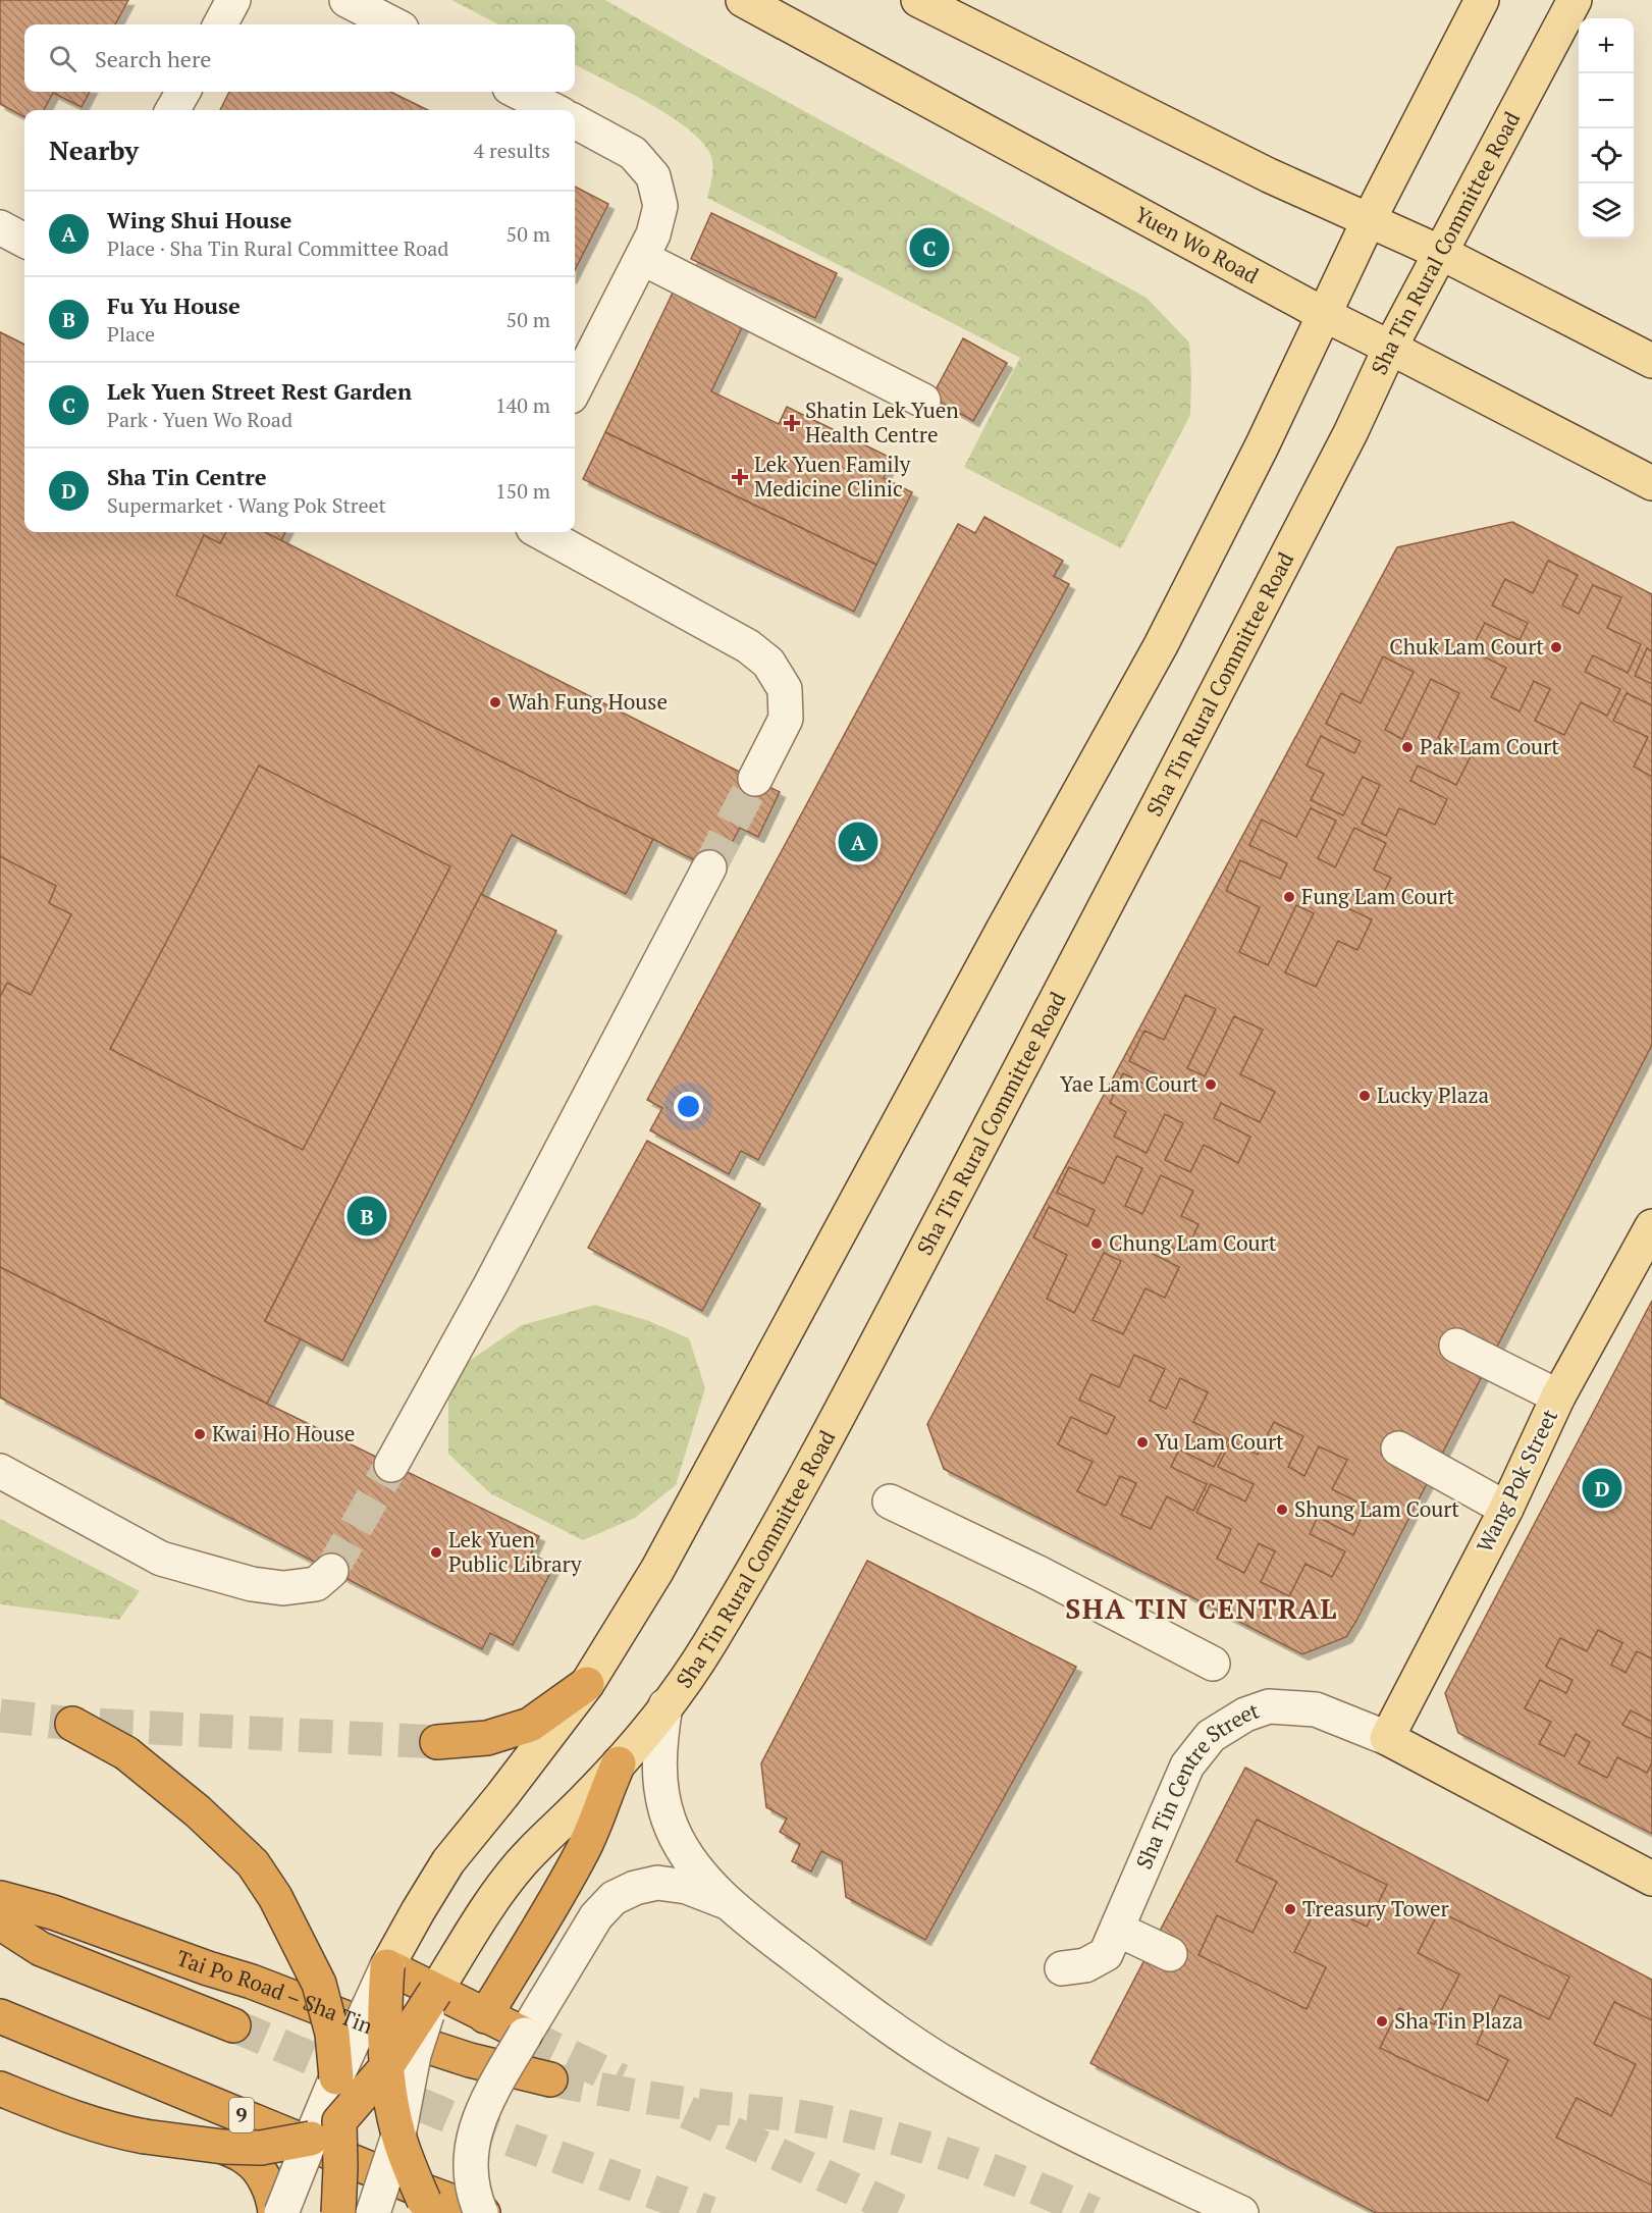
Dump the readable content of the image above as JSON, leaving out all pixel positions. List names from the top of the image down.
{
  "streets": {
    "highway": ["Tai Po Road – Sha Tin", "9"],
    "main road": [
      "Sha Tin Rural Committee Road",
      "Yuen Wo Road",
      "Wang Pok Street",
      "Sha Tin Centre Street"
    ]
  },
  "crossings": [
    ["Sha Tin Rural Committee Road", "Yuen Wo Road"],
    ["Wang Pok Street", "Sha Tin Centre Street"]
  ],
  "districts": ["SHA TIN CENTRAL"],
  "places": {
    "health": ["Shatin Lek Yuen Health Centre", "Lek Yuen Family Medicine Clinic"],
    "other": [
      "Chuk Lam Court",
      "Wah Fung House",
      "Pak Lam Court",
      "Fung Lam Court",
      "Yae Lam Court",
      "Lucky Plaza",
      "Chung Lam Court",
      "Kwai Ho House",
      "Yu Lam Court",
      "Shung Lam Court",
      "Lek Yuen Public Library",
      "Treasury Tower",
      "Sha Tin Plaza"
    ]
  },
  "page": {
    "map_buttons": ["+", "−"],
    "search": "Search here",
    "heading": ["Nearby", "4 results"],
    "list": [
      {
        "mark": "A",
        "name": "Wing Shui House",
        "note": "Place · Sha Tin Rural Committee Road",
        "value": "50 m"
      },
      {
        "mark": "B",
        "name": "Fu Yu House",
        "note": "Place",
        "value": "50 m"
      },
      {
        "mark": "C",
        "name": "Lek Yuen Street Rest Garden",
        "note": "Park · Yuen Wo Road",
        "value": "140 m"
      },
      {
        "mark": "D",
        "name": "Sha Tin Centre",
        "note": "Supermarket · Wang Pok Street",
        "value": "150 m"
      }
    ],
    "pins": [
      "C",
      "A",
      "B",
      "D"
    ]
  }
}
